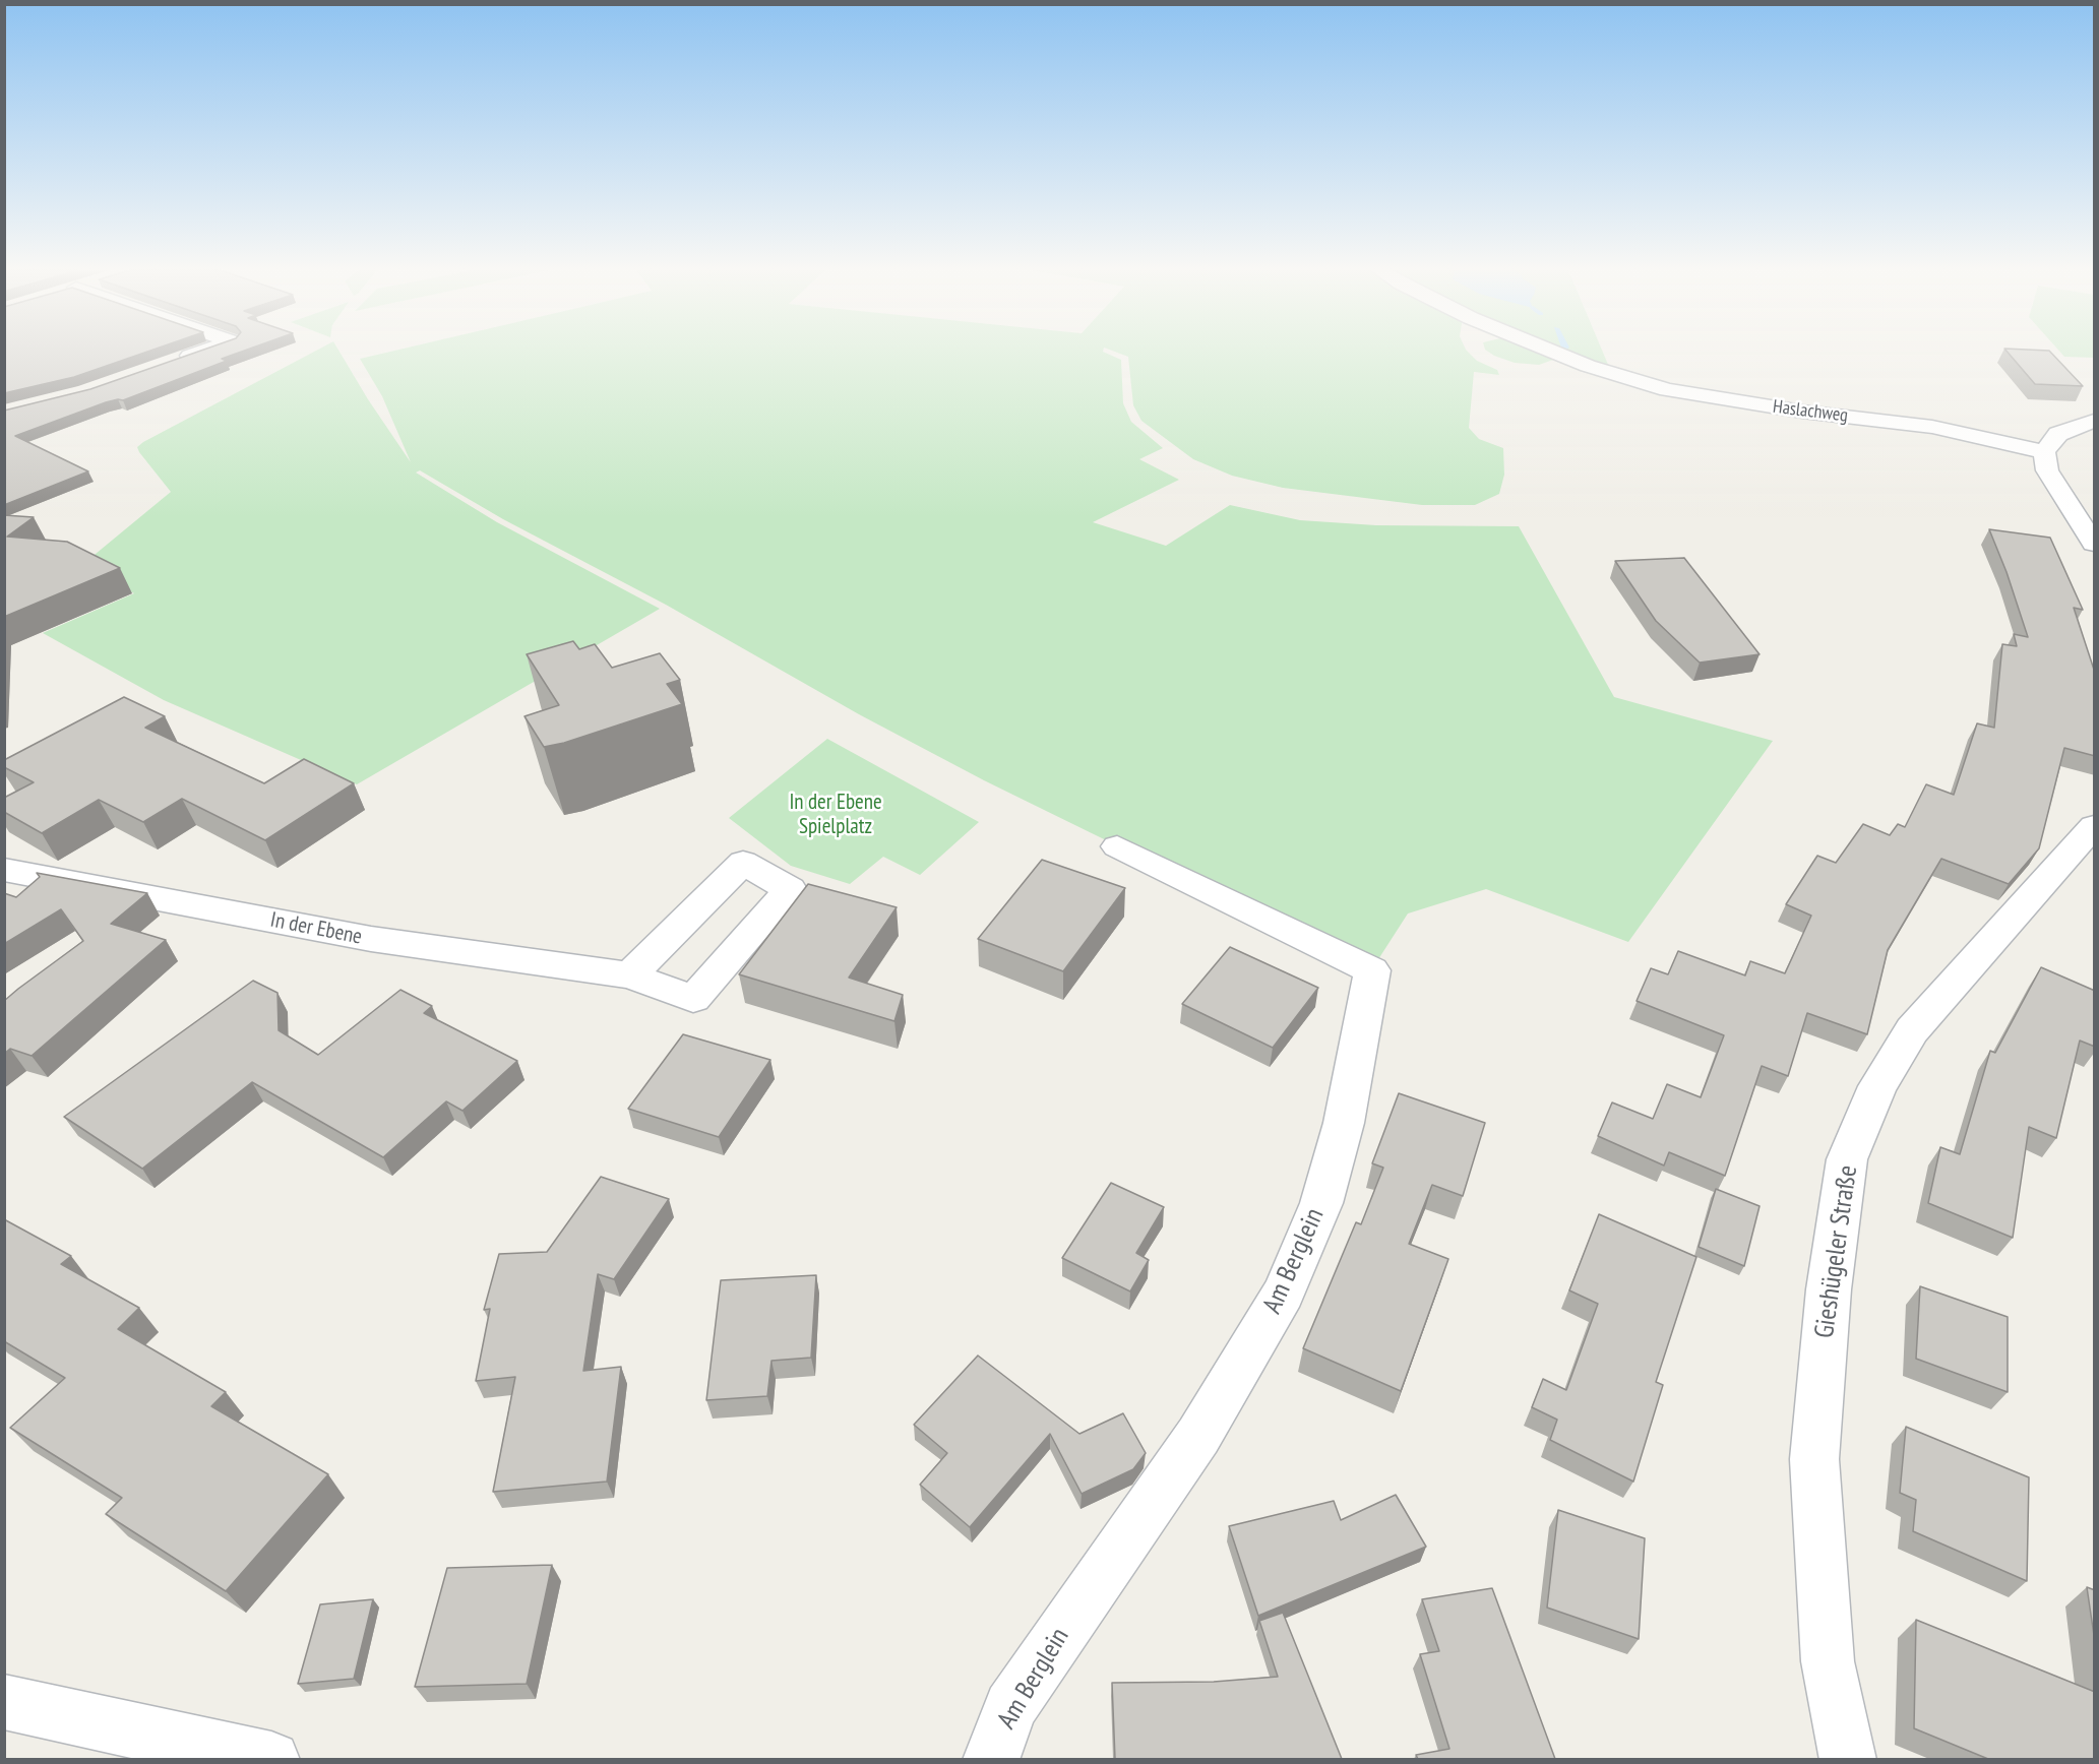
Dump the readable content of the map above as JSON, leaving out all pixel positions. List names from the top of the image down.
{
  "streets": {
    "street": [
      "Haslachweg",
      "In der Ebene",
      "Gieshügeler Straße",
      "Am Berglein"
    ]
  },
  "parks": ["In der Ebene Spielplatz"]
}
